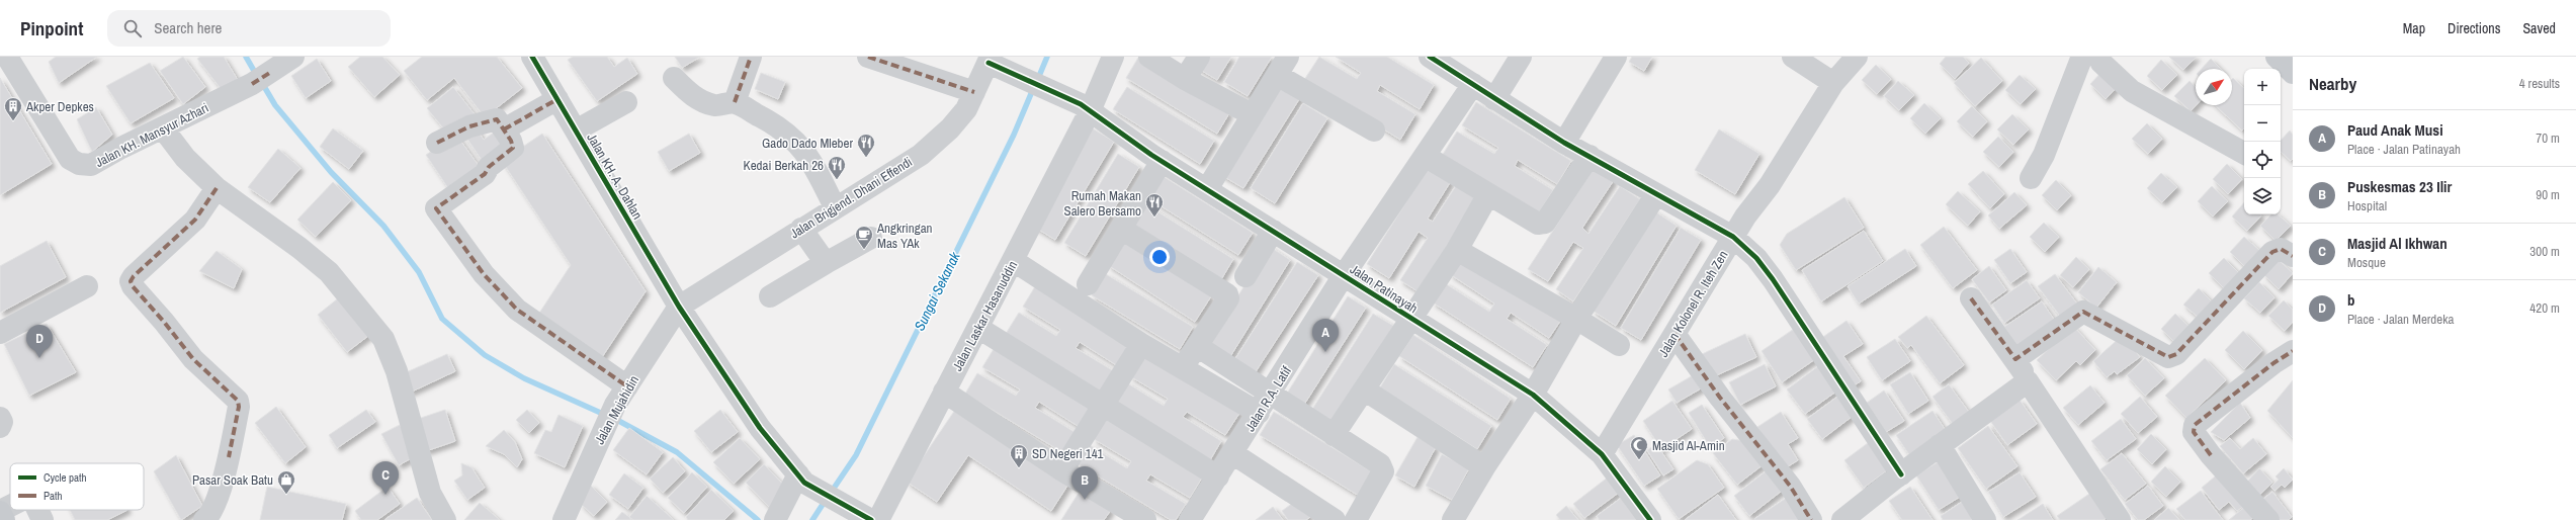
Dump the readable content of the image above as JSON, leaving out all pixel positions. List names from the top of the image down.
{
  "streets": {
    "street": [
      "Jalan KH. Mansyur Azhari",
      "Jalan KH. A. Dahlan",
      "Jalan Brigjend. Dhani Effendi",
      "Jalan Patinayah",
      "Jalan Kolonel R. Iteh Zen",
      "Jalan Laskar Hasanuddin",
      "Jalan R.A. Latif",
      "Jalan Mujahidin"
    ]
  },
  "crossings": [
    ["Jalan KH. A. Dahlan", "Jalan Brigjend. Dhani Effendi"],
    ["Jalan KH. A. Dahlan", "Jalan Mujahidin"],
    ["Jalan Brigjend. Dhani Effendi", "Jalan Patinayah"],
    ["Jalan Brigjend. Dhani Effendi", "Jalan Mujahidin"],
    ["Jalan Patinayah", "Jalan Kolonel R. Iteh Zen"],
    ["Jalan Patinayah", "Jalan Laskar Hasanuddin"],
    ["Jalan Patinayah", "Jalan R.A. Latif"]
  ],
  "water": ["Sungai Sekanak"],
  "places": {
    "building": ["Akper Depkes", "SD Negeri 141"],
    "restaurant": ["Gado Dado Mleber", "Kedai Berkah 26", "Rumah Makan Salero Bersamo"],
    "cafe": ["Angkringan Mas YAk"],
    "mosque": ["Masjid Al-Amin"],
    "shop": ["Pasar Soak Batu"]
  },
  "legend": ["Cycle path", "Path"],
  "north": "top right",
  "page": {
    "header": "Pinpoint",
    "search": "Search here",
    "nav": ["Map", "Directions", "Saved"],
    "heading": ["Nearby", "4 results"],
    "map_buttons": ["+", "−"],
    "list": [
      {
        "mark": "A",
        "name": "Paud Anak Musi",
        "note": "Place · Jalan Patinayah",
        "value": "70 m"
      },
      {
        "mark": "B",
        "name": "Puskesmas 23 Ilir",
        "note": "Hospital",
        "value": "90 m"
      },
      {
        "mark": "C",
        "name": "Masjid Al Ikhwan",
        "note": "Mosque",
        "value": "300 m"
      },
      {
        "mark": "D",
        "name": "b",
        "note": "Place · Jalan Merdeka",
        "value": "420 m"
      }
    ],
    "pins": [
      "A",
      "D",
      "C",
      "B"
    ]
  }
}
